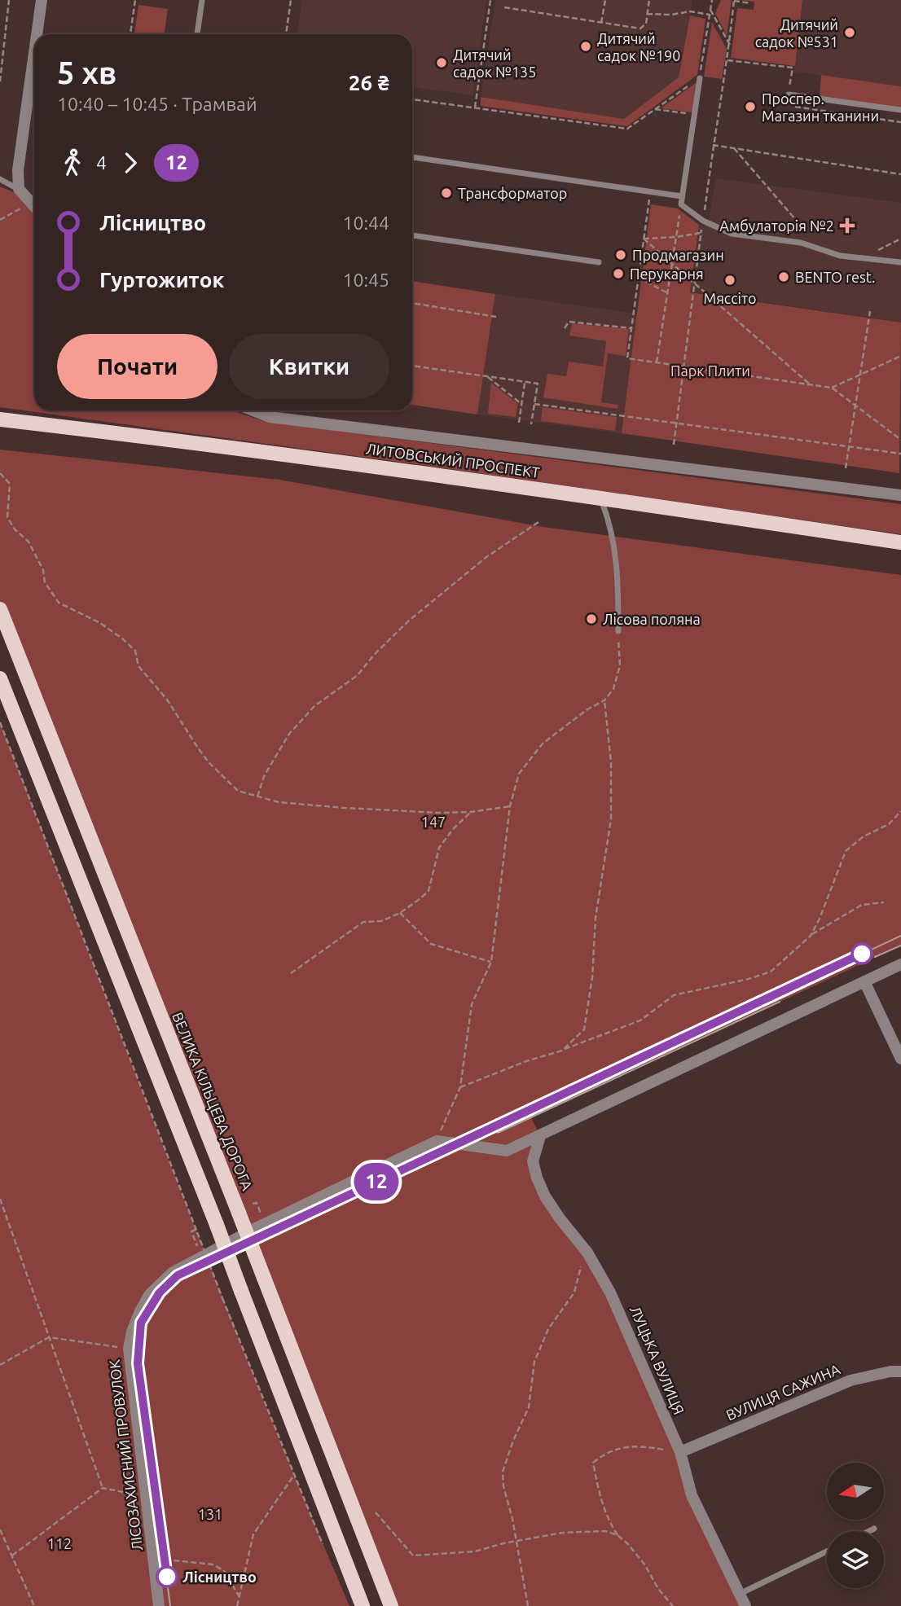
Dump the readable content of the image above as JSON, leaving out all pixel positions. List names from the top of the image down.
{
  "streets": {
    "main road": ["ЛИТОВСЬКИЙ ПРОСПЕКТ", "ВЕЛИКА КІЛЬЦЕВА ДОРОГА"],
    "street": ["ЛУЦЬКА ВУЛИЦЯ", "ВУЛИЦЯ САЖИНА", "ЛІСОЗАХИСНИЙ ПРОВУЛОК"]
  },
  "crossings": [
    ["ЛУЦЬКА ВУЛИЦЯ", "ВУЛИЦЯ САЖИНА"]
  ],
  "parks": [
    "Парк Плити",
    "147",
    "131",
    "112"
  ],
  "places": {
    "other": [
      "Дитячий садок №531",
      "Дитячий садок №190",
      "Дитячий садок №135",
      "Проспер. Магазин тканини",
      "Трансформатор",
      "Продмагазин",
      "Перукарня",
      "BENTO rest.",
      "Мяссіто",
      "Лісова поляна",
      "Лісництво"
    ],
    "health": ["Амбулаторія №2"]
  },
  "lines": ["tram line 12"],
  "north": "left",
  "page": {
    "on_map": "12",
    "heading": ["5 хв", "10:40 – 10:45 · Трамвай", "26 ₴"],
    "legs": ["4", "12"],
    "list": [
      {
        "name": "Лісництво",
        "value": "10:44"
      },
      {
        "name": "Гуртожиток",
        "value": "10:45"
      }
    ],
    "buttons": ["Почати", "Квитки"]
  }
}
